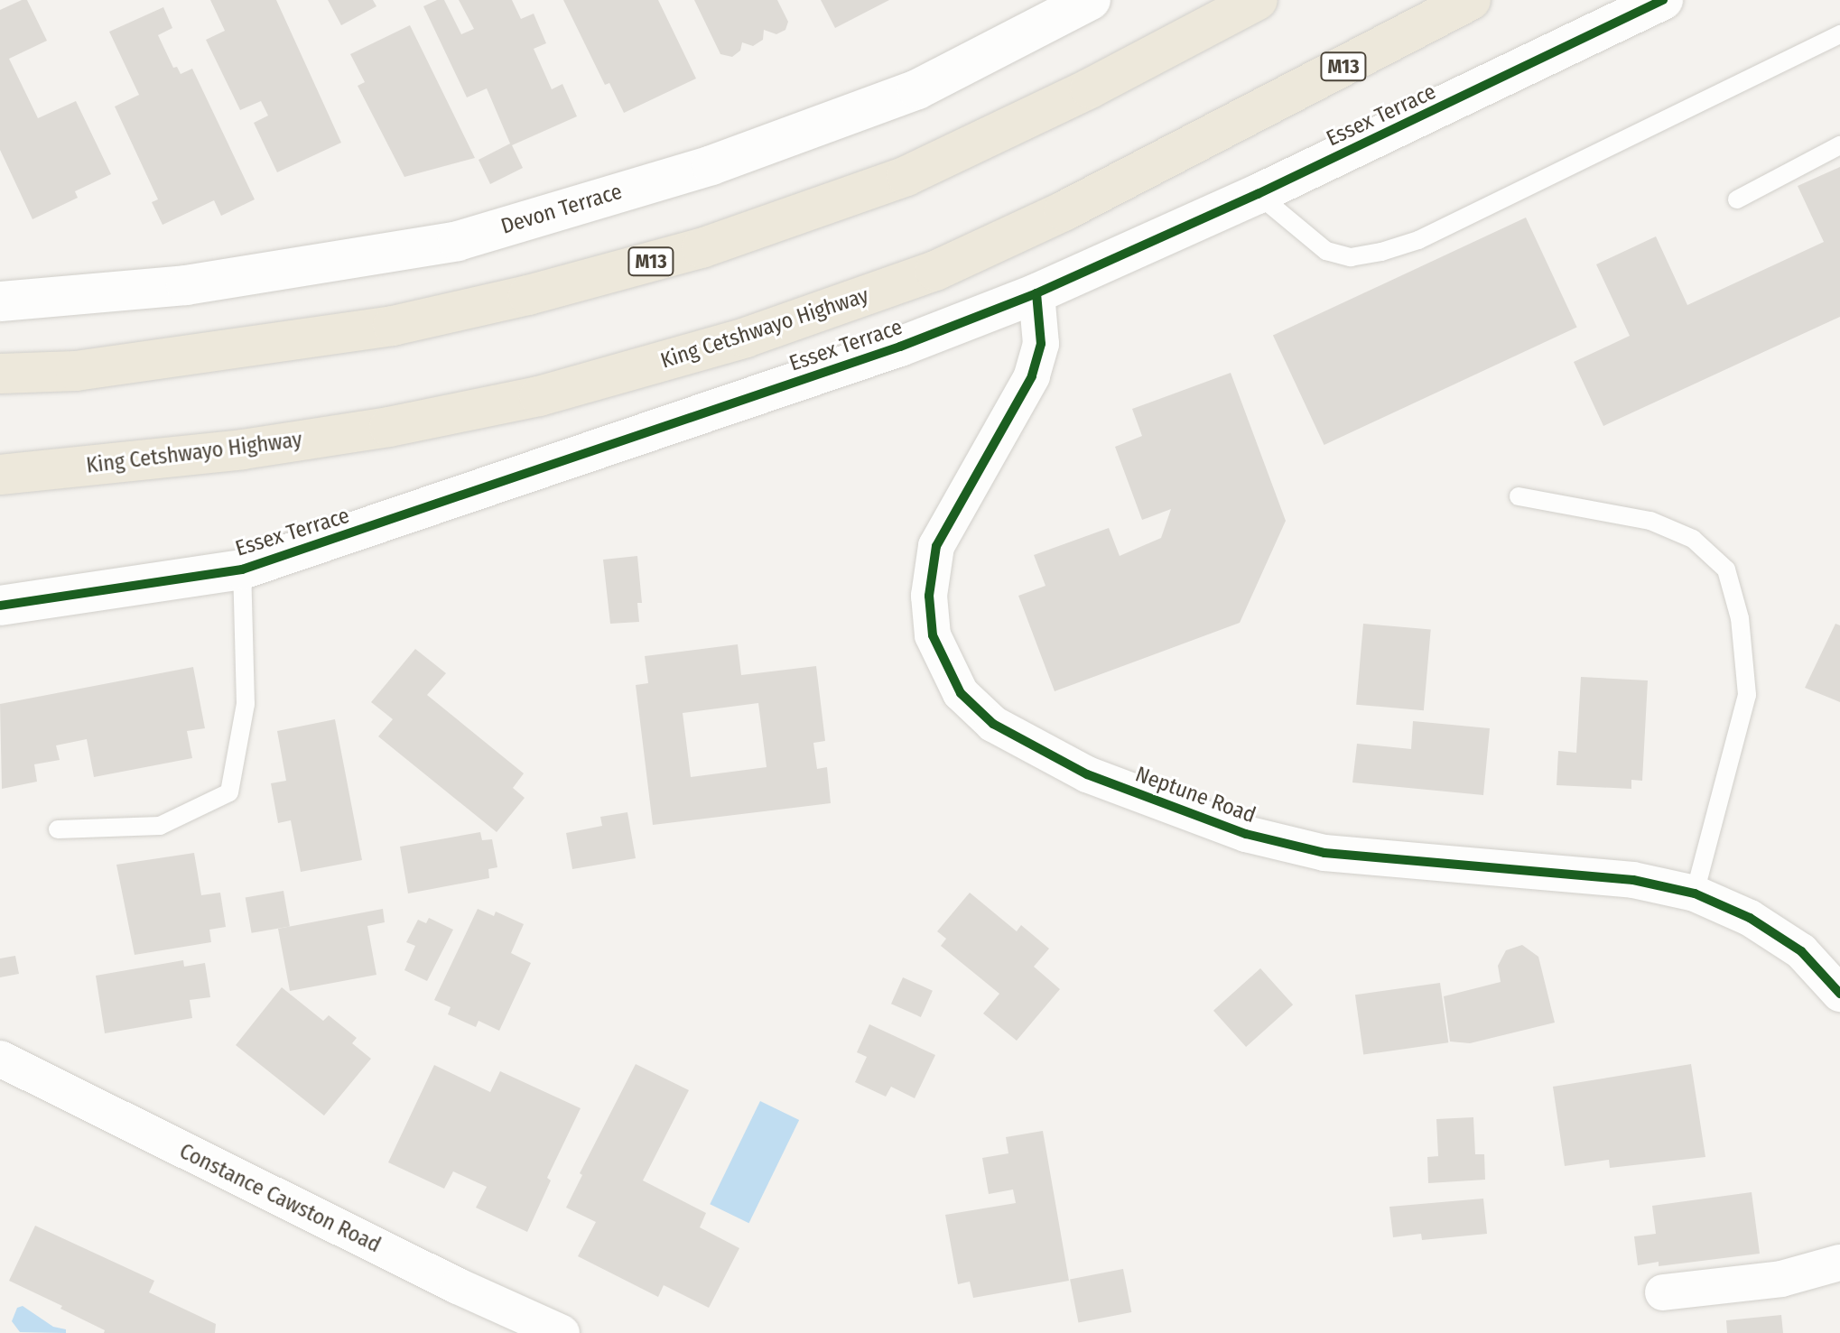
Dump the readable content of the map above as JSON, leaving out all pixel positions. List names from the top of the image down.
{
  "streets": {
    "highway": ["M13", "King Cetshwayo Highway"],
    "street": [
      "Essex Terrace",
      "Devon Terrace",
      "Neptune Road",
      "Constance Cawston Road"
    ]
  },
  "crossings": [
    ["Essex Terrace", "Neptune Road"]
  ]
}
